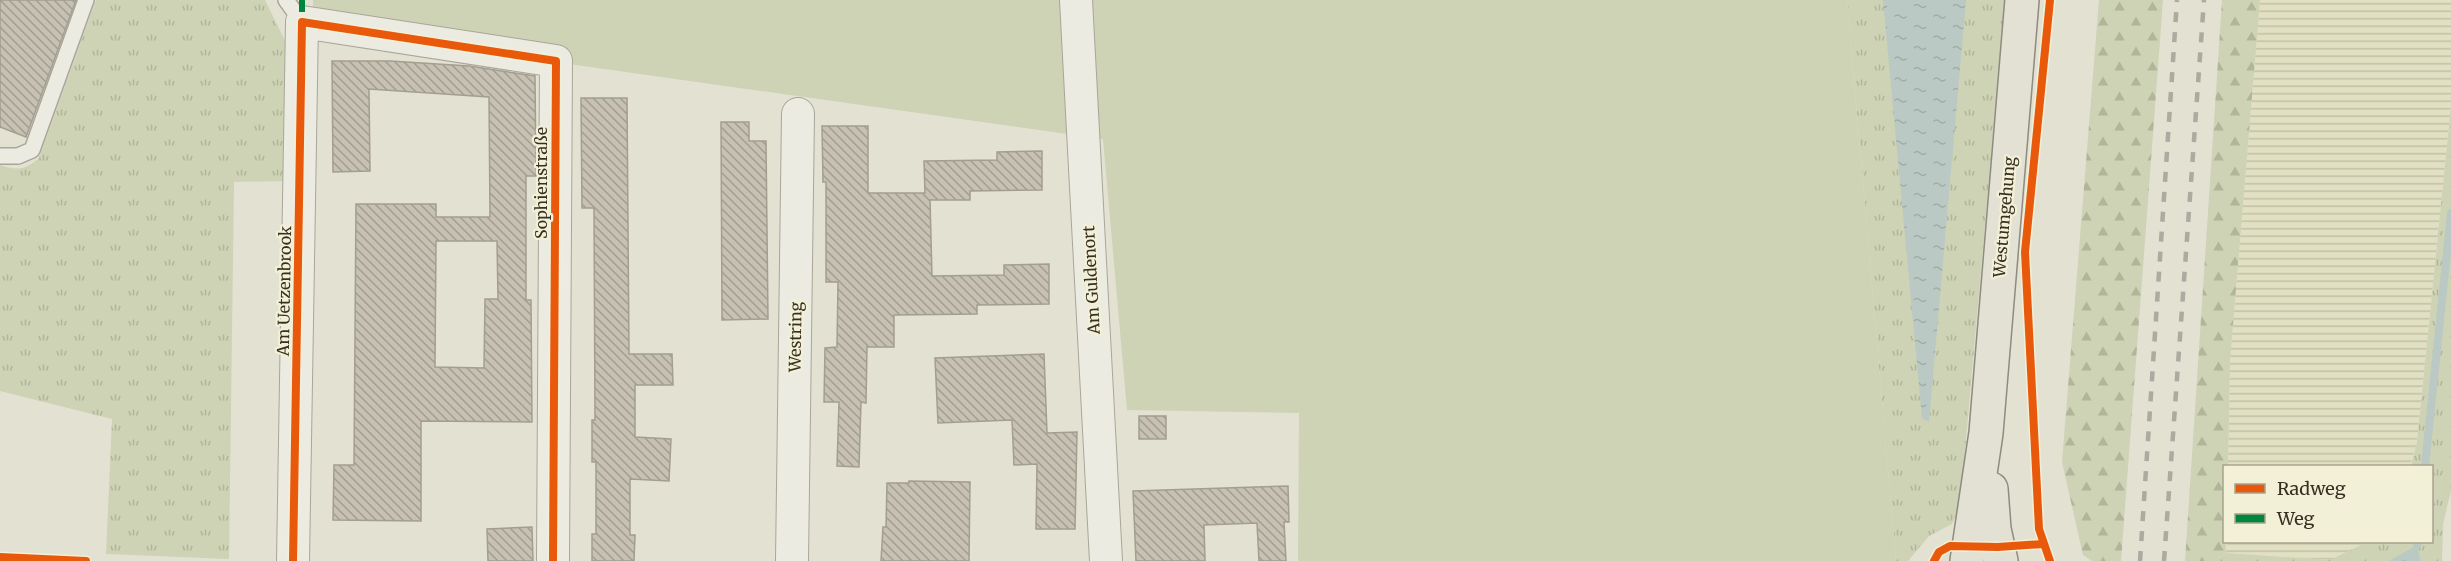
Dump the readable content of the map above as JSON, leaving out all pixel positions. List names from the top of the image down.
{
  "streets": {
    "main road": ["Westumgehung"],
    "street": [
      "Sophienstraße",
      "Am Guldenort",
      "Am Uetzenbrook",
      "Westring"
    ]
  },
  "crossings": [
    ["Sophienstraße", "Am Uetzenbrook"]
  ],
  "legend": ["Radweg", "Weg"]
}
